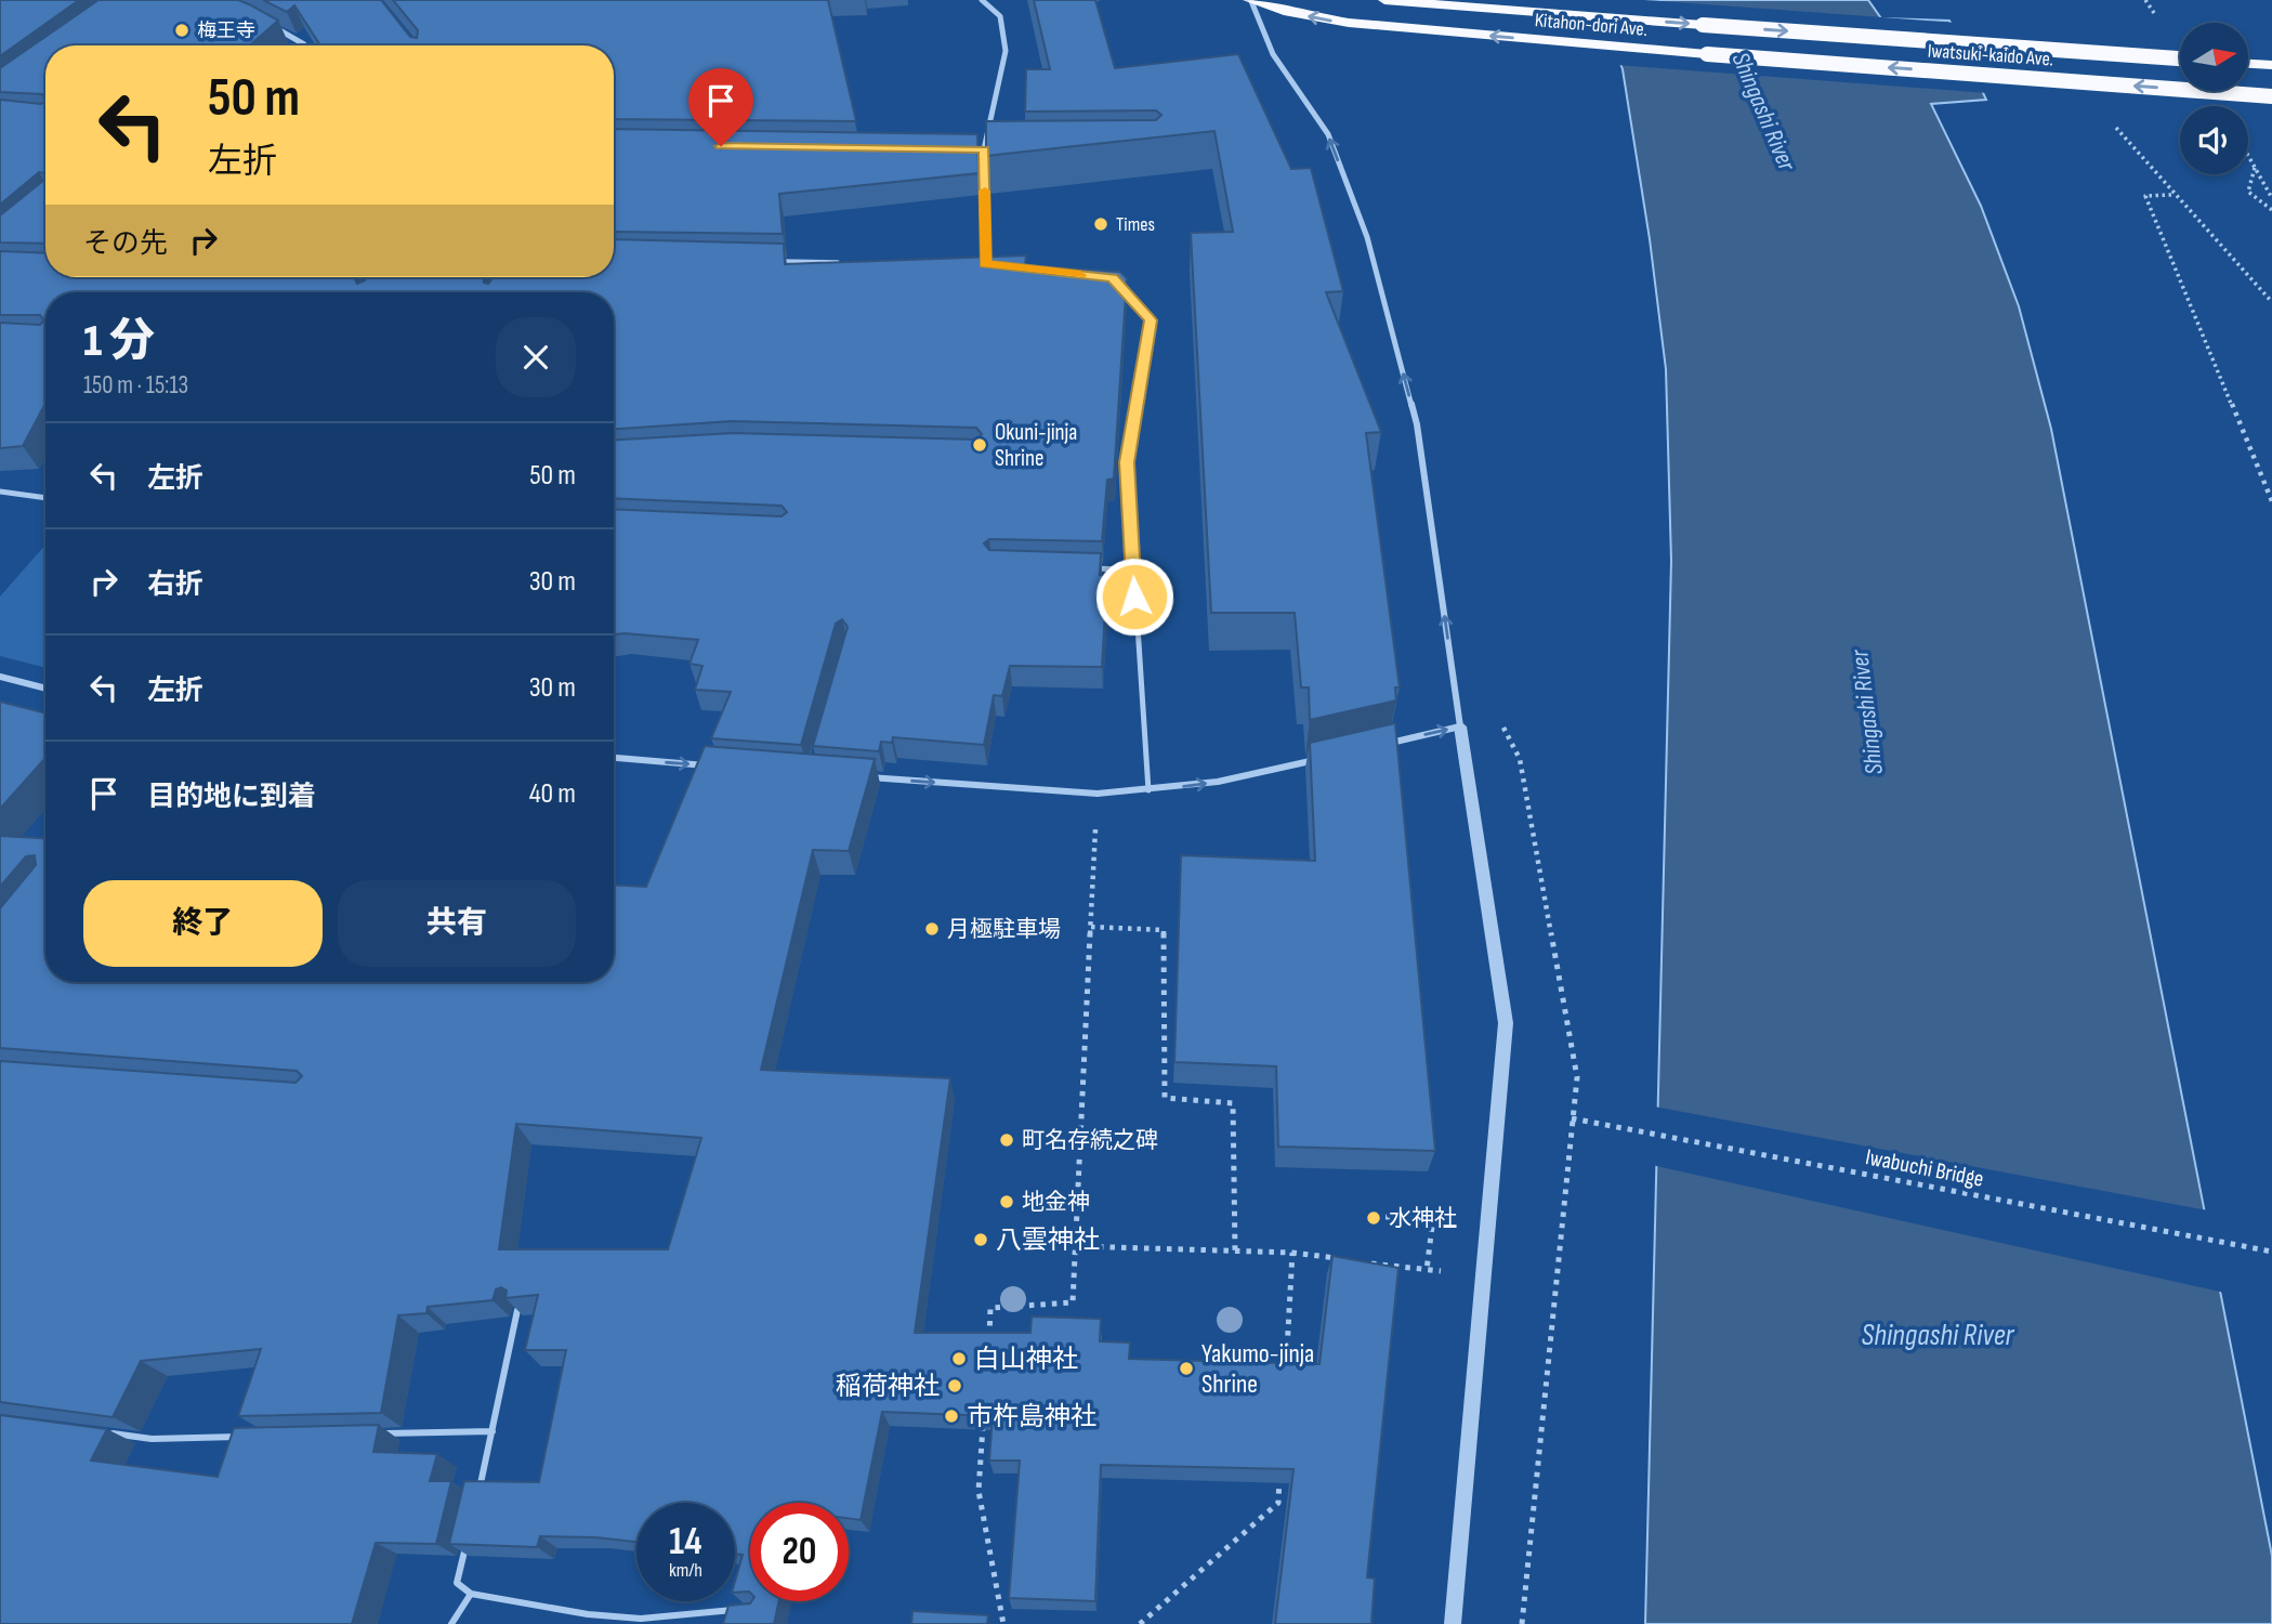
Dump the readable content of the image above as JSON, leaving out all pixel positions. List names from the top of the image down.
{
  "streets": {
    "highway": ["Kitahon-dori Ave.", "Iwatsuki-kaido Ave."],
    "path": ["Iwabuchi Bridge"]
  },
  "crossings": [
    ["Kitahon-dori Ave.", "Iwatsuki-kaido Ave."]
  ],
  "water": ["Shingashi River"],
  "places": [
    "梅王寺",
    "Times",
    "Okuni-jinja Shrine",
    "月極駐車場",
    "町名存続之碑",
    "地金神",
    "水神社",
    "八雲神社",
    "白山神社",
    "Yakumo-jinja Shrine",
    "稲荷神社",
    "市杵島神社"
  ],
  "north": "right",
  "page": {
    "turn": ["50 m", "左折"],
    "then": "その先",
    "heading": ["1 分", "150 m · 15:13"],
    "list": [
      {
        "name": "左折",
        "value": "50 m"
      },
      {
        "name": "右折",
        "value": "30 m"
      },
      {
        "name": "左折",
        "value": "30 m"
      },
      {
        "name": "目的地に到着",
        "value": "40 m"
      }
    ],
    "buttons": ["終了", "共有"],
    "speed": "14 km/h",
    "limit": "20"
  }
}
